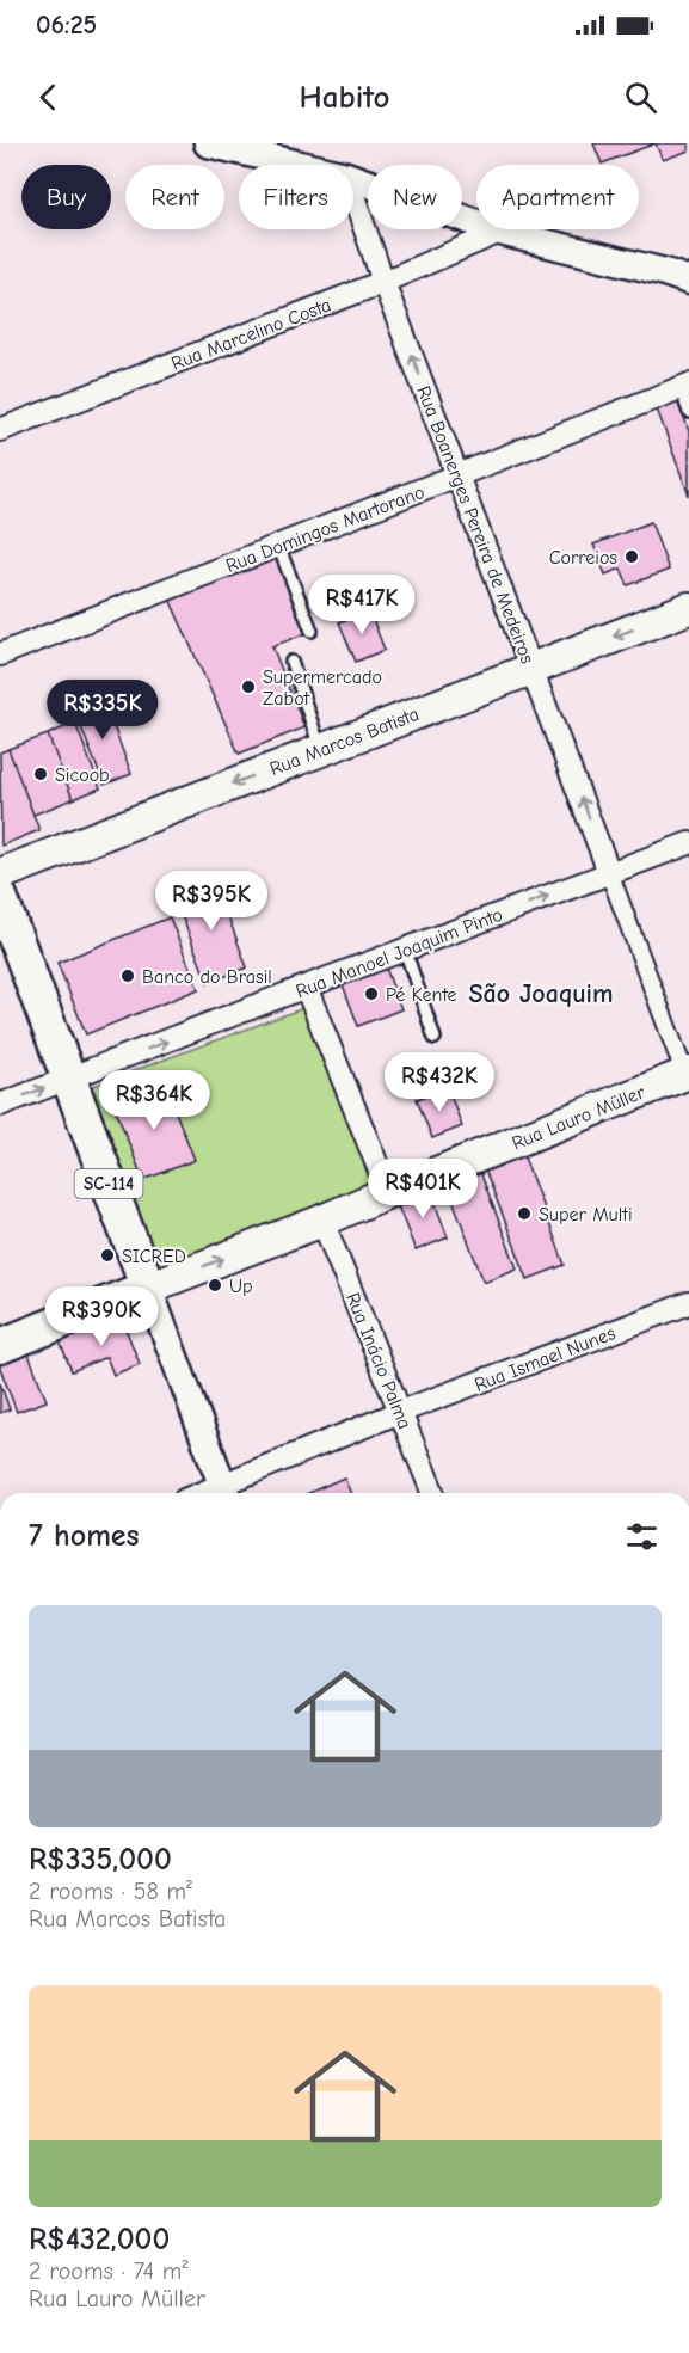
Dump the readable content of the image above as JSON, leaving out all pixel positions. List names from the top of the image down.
{
  "streets": {
    "main road": ["Rua Marcos Batista", "Rua Lauro Müller", "SC-114"],
    "street": [
      "Rua Marcelino Costa",
      "Rua Boanerges Pereira de Medeiros",
      "Rua Domingos Martorano",
      "Rua Manoel Joaquim Pinto",
      "Rua Ismael Nunes",
      "Rua Inácio Palma"
    ]
  },
  "crossings": [
    ["Rua Marcelino Costa", "Rua Boanerges Pereira de Medeiros"],
    ["Rua Boanerges Pereira de Medeiros", "Rua Domingos Martorano"],
    ["Rua Boanerges Pereira de Medeiros", "Rua Marcos Batista"],
    ["Rua Boanerges Pereira de Medeiros", "Rua Manoel Joaquim Pinto"],
    ["Rua Manoel Joaquim Pinto", "SC-114"],
    ["Rua Lauro Müller", "SC-114"],
    ["Rua Lauro Müller", "Rua Inácio Palma"],
    ["SC-114", "Rua Ismael Nunes"],
    ["Rua Ismael Nunes", "Rua Inácio Palma"]
  ],
  "one_way": ["Rua Boanerges Pereira de Medeiros", "Rua Marcos Batista", "Rua Manoel Joaquim Pinto"],
  "districts": ["São Joaquim"],
  "places": [
    "Correios",
    "Supermercado Zabot",
    "Sicoob",
    "Banco do Brasil",
    "Pé Kente",
    "Super Multi",
    "SICRED",
    "Up"
  ],
  "page": {
    "status": "06:25",
    "header": "Habito",
    "chip": [
      "Buy",
      "Rent",
      "Filters",
      "New",
      "Apartment"
    ],
    "price": [
      "R$417K",
      "R$335K",
      "R$395K",
      "R$432K",
      "R$364K",
      "R$401K",
      "R$390K"
    ],
    "heading": "7 homes",
    "list": [
      {
        "name": "R$335,000",
        "note": "2 rooms · 58 m² · Rua Marcos Batista"
      },
      {
        "name": "R$432,000",
        "note": "2 rooms · 74 m² · Rua Lauro Müller"
      }
    ]
  }
}
